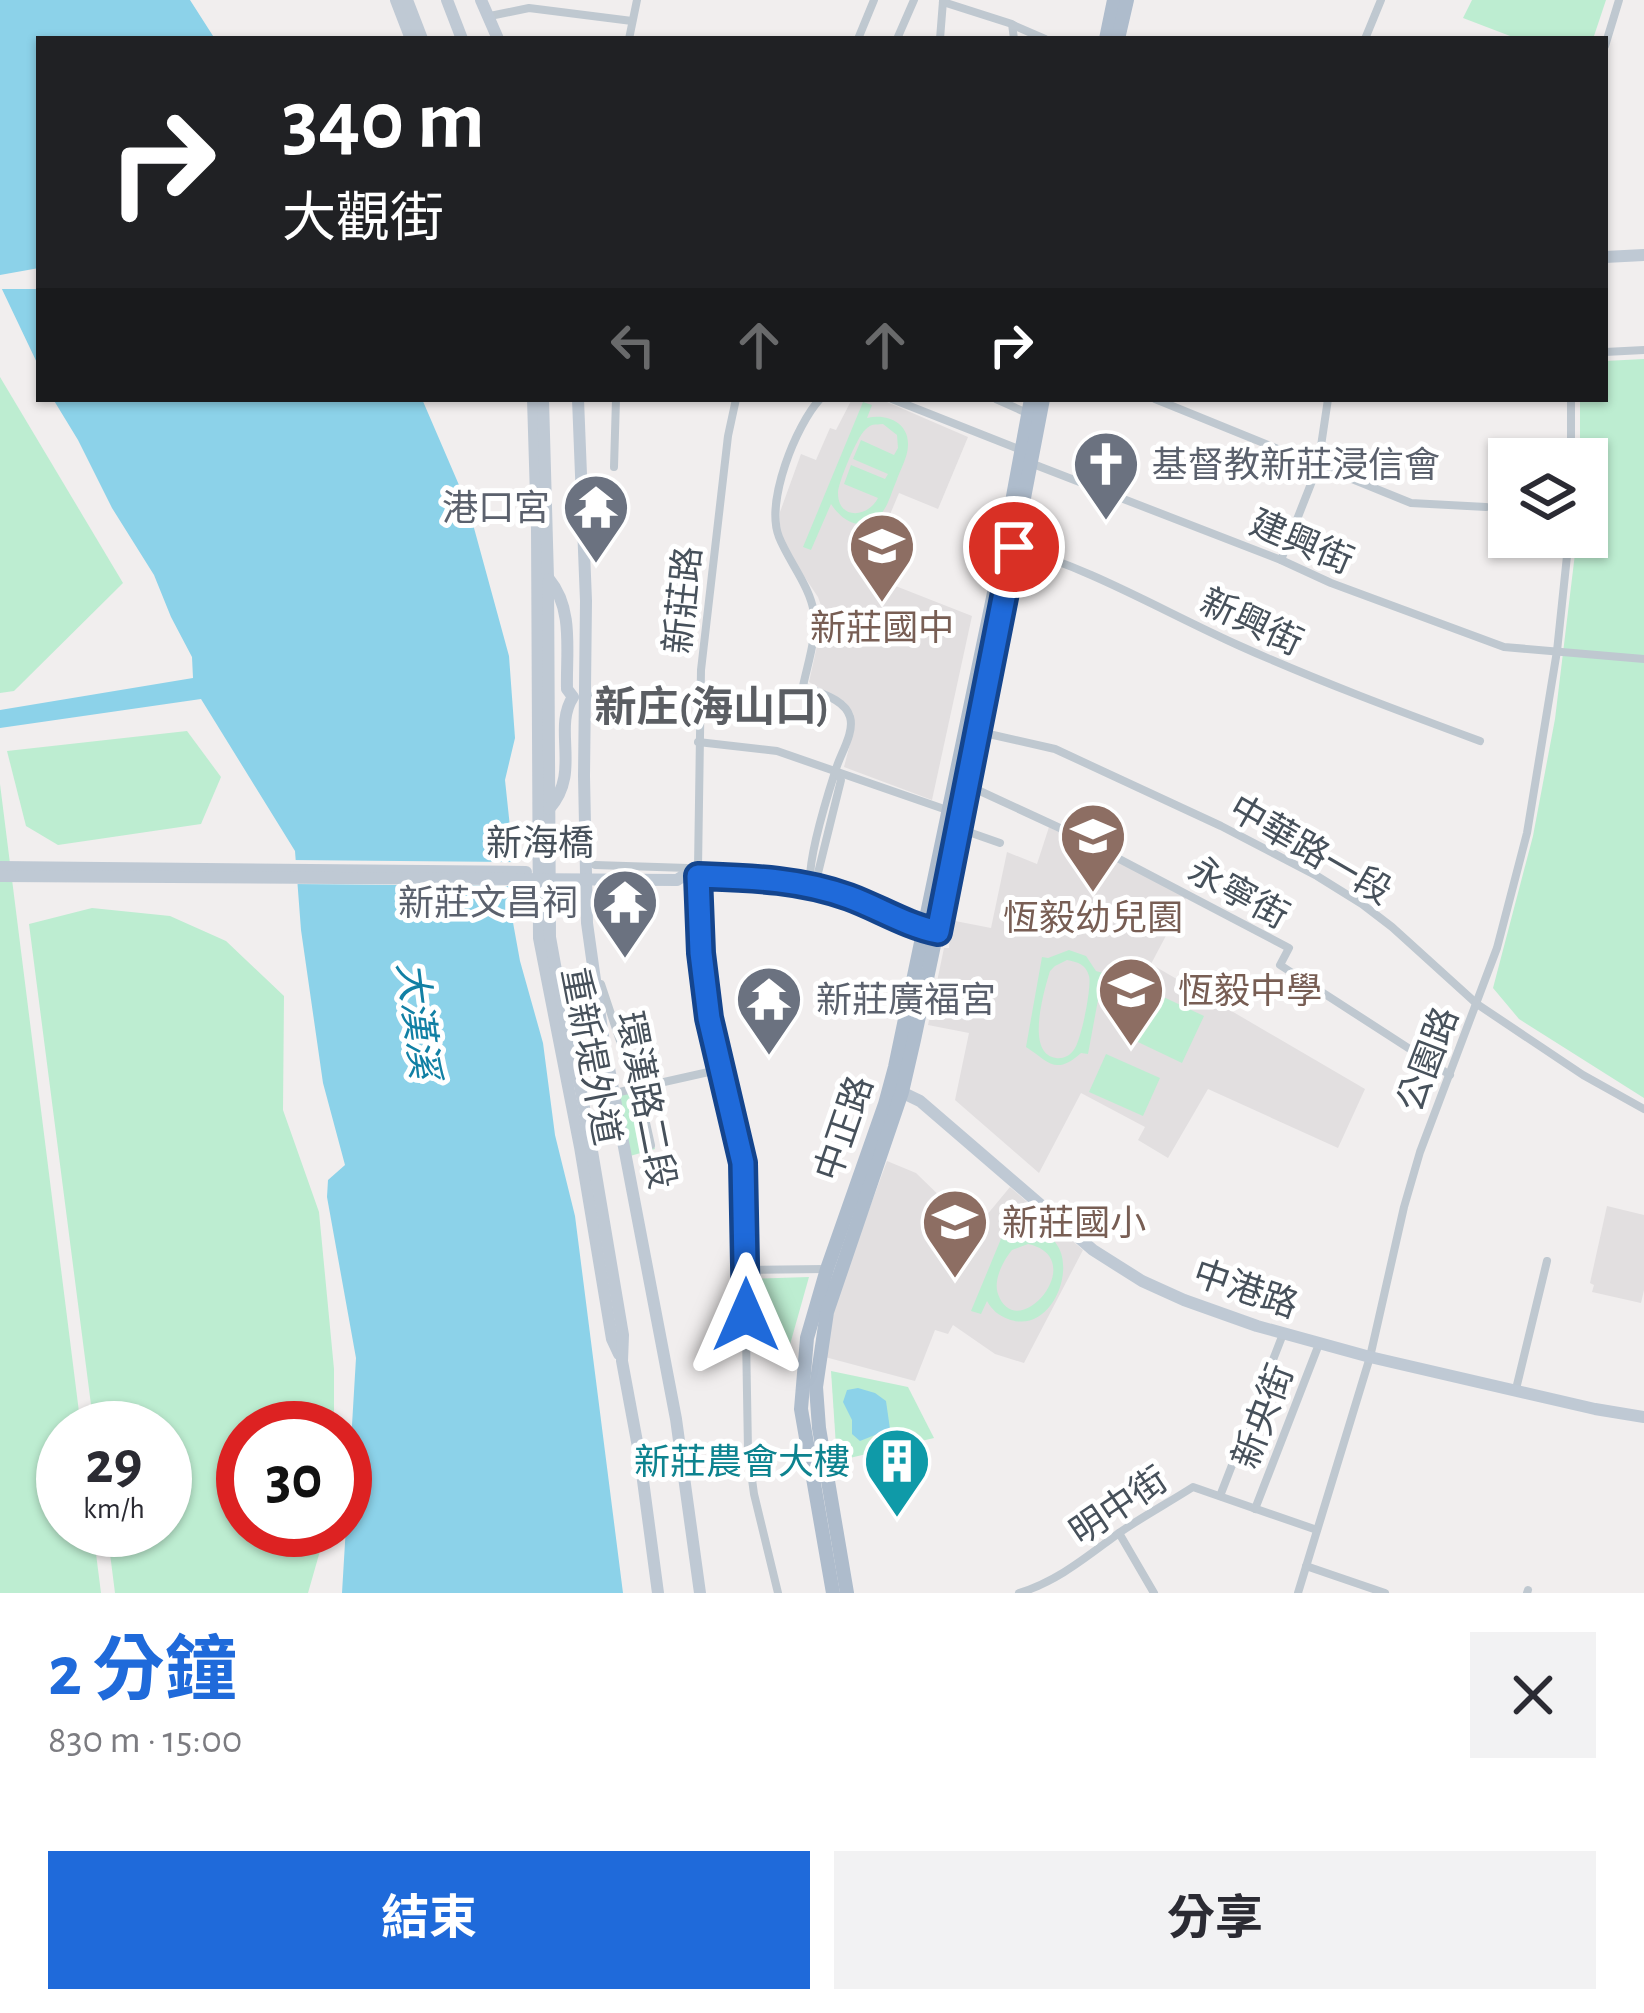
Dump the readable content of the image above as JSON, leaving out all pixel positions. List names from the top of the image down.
{
  "streets": {
    "main road": ["中正路"],
    "street": [
      "建興街",
      "新莊路",
      "新興街",
      "新海橋",
      "中華路一段",
      "永寧街",
      "重新堤外道",
      "公園路",
      "環漢路二段",
      "中港路",
      "新央街",
      "明中街"
    ]
  },
  "crossings": [
    ["建興街", "公園路"],
    ["建興街", "中正路"],
    ["新莊路", "新海橋"],
    ["新興街", "中正路"],
    ["新海橋", "中正路"],
    ["中華路一段", "公園路"],
    ["中華路一段", "中正路"],
    ["永寧街", "公園路"],
    ["永寧街", "中正路"],
    ["公園路", "中港路"],
    ["公園路", "明中街"],
    ["中正路", "中港路"],
    ["中港路", "新央街"],
    ["新央街", "明中街"]
  ],
  "districts": ["新庄(海山口)"],
  "water": ["大漢溪"],
  "places": {
    "church": ["基督教新莊浸信會"],
    "temple": ["港口宮", "新莊文昌祠", "新莊廣福宮"],
    "school or university": [
      "新莊國中",
      "恆毅幼兒園",
      "恆毅中學",
      "新莊國小"
    ],
    "building": ["新莊農會大樓"]
  },
  "page": {
    "turn": ["340 m", "大觀街"],
    "speed": "29 km/h",
    "limit": "30",
    "heading": ["2 分鐘", "830 m · 15:00"],
    "buttons": ["結束", "分享"]
  }
}
